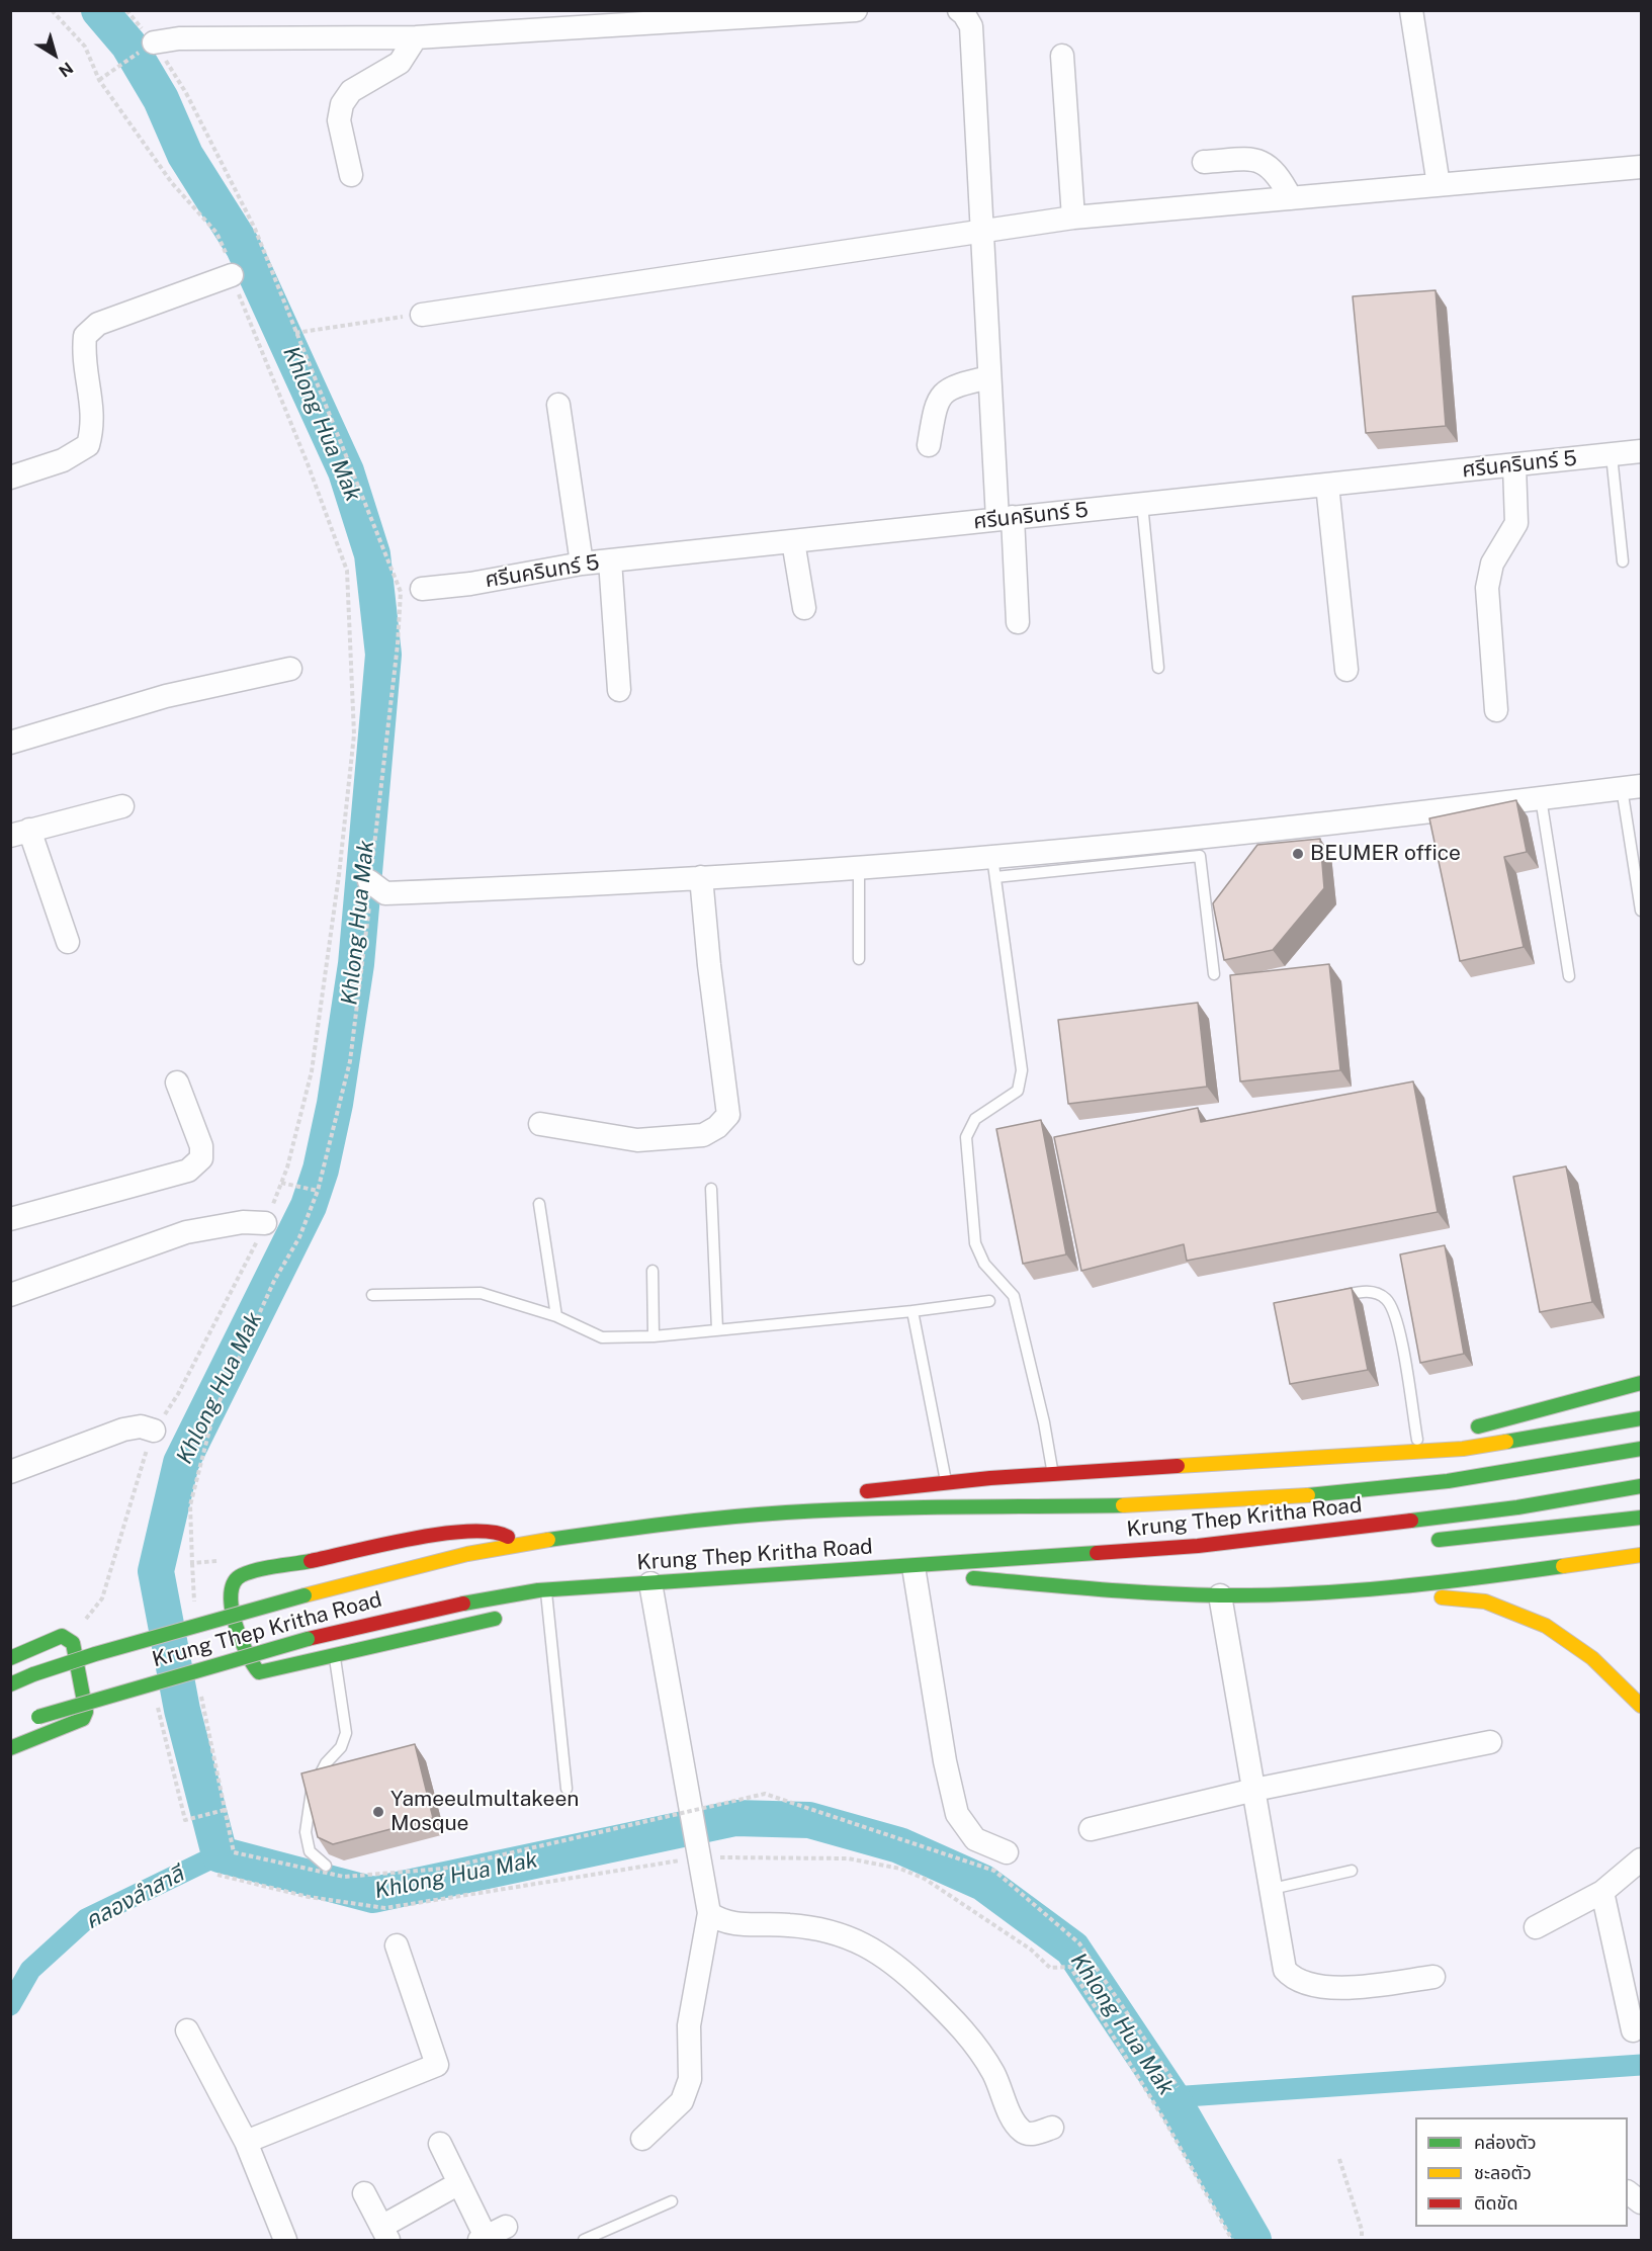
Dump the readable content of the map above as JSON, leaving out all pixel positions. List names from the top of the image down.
{
  "streets": {
    "main road": ["Krung Thep Kritha Road"],
    "street": ["ศรีนครินทร์ 5"]
  },
  "water": ["Khlong Hua Mak", "คลองลำสาลี"],
  "places": ["BEUMER office", "Yameeulmultakeen Mosque"],
  "legend": ["คล่องตัว", "ชะลอตัว", "ติดขัด"],
  "north": "bottom right"
}
